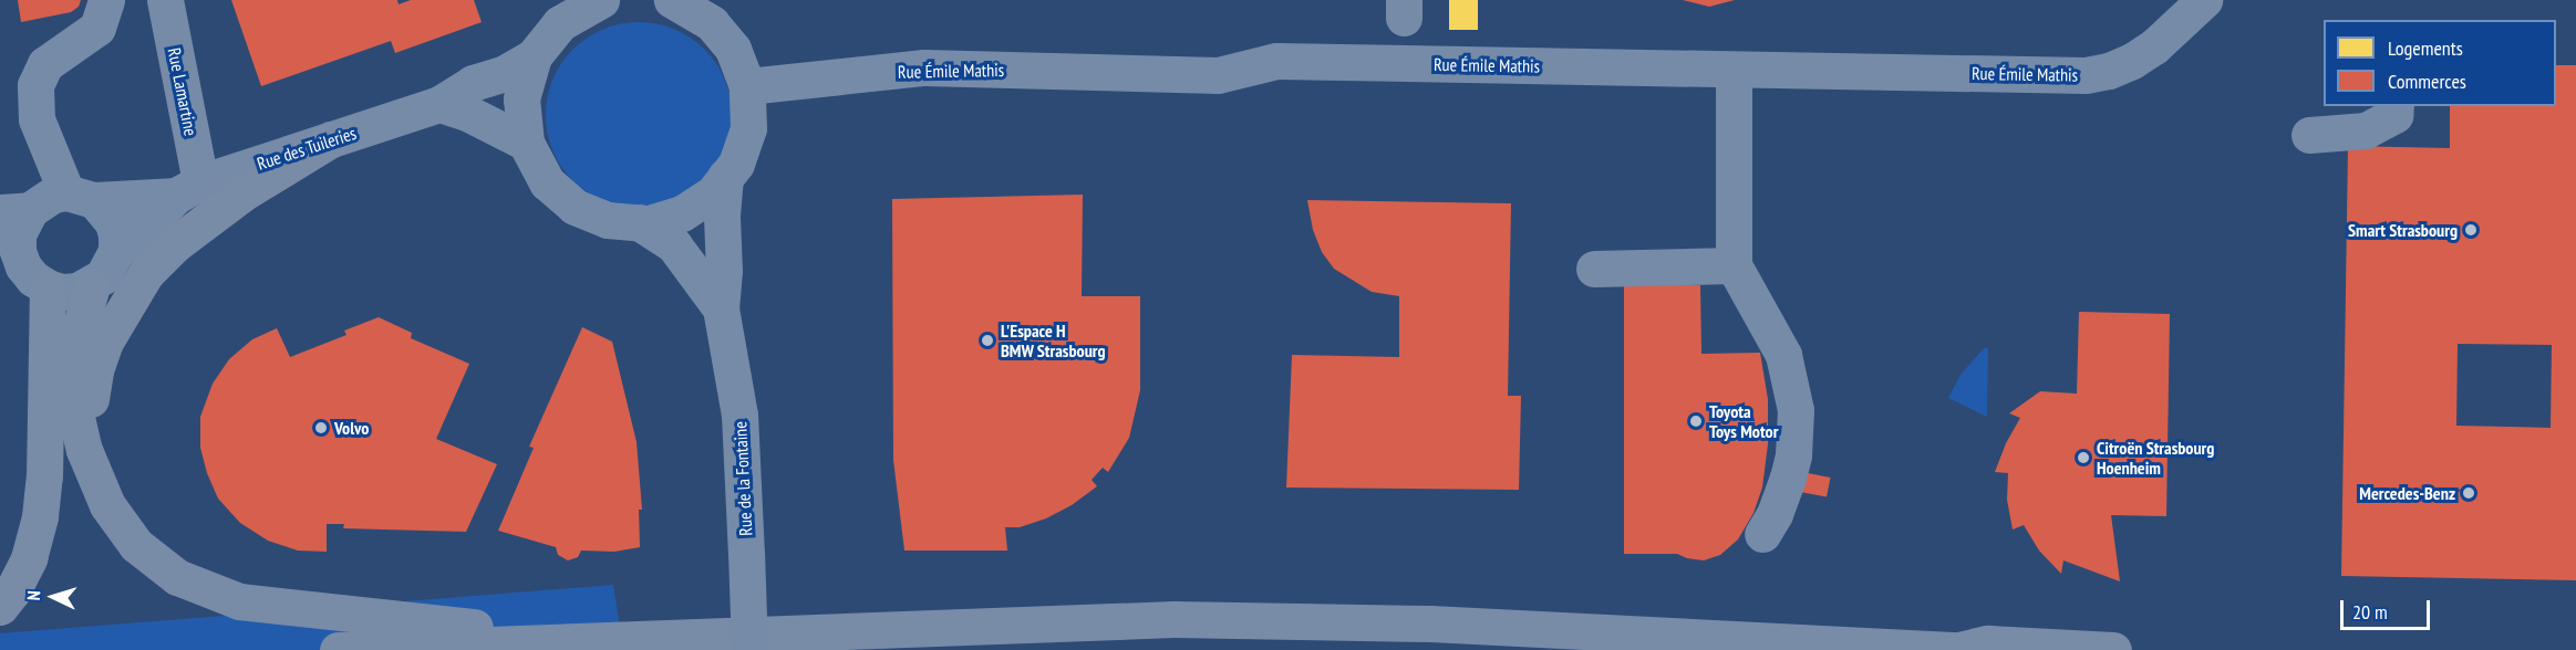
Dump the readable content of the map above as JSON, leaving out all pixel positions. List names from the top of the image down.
{
  "streets": {
    "street": [
      "Rue Émile Mathis",
      "Rue Lamartine",
      "Rue des Tuileries",
      "Rue de la Fontaine"
    ]
  },
  "crossings": [
    ["Rue Émile Mathis", "Rue de la Fontaine"],
    ["Rue Lamartine", "Rue des Tuileries"],
    ["Rue des Tuileries", "Rue de la Fontaine"]
  ],
  "places": [
    "Smart Strasbourg",
    "L'Espace H BMW Strasbourg",
    "Toyota Toys Motor",
    "Volvo",
    "Citroën Strasbourg Hoenheim",
    "Mercedes-Benz"
  ],
  "legend": ["Logements", "Commerces"],
  "scale_bar": "20 m",
  "north": "left"
}
